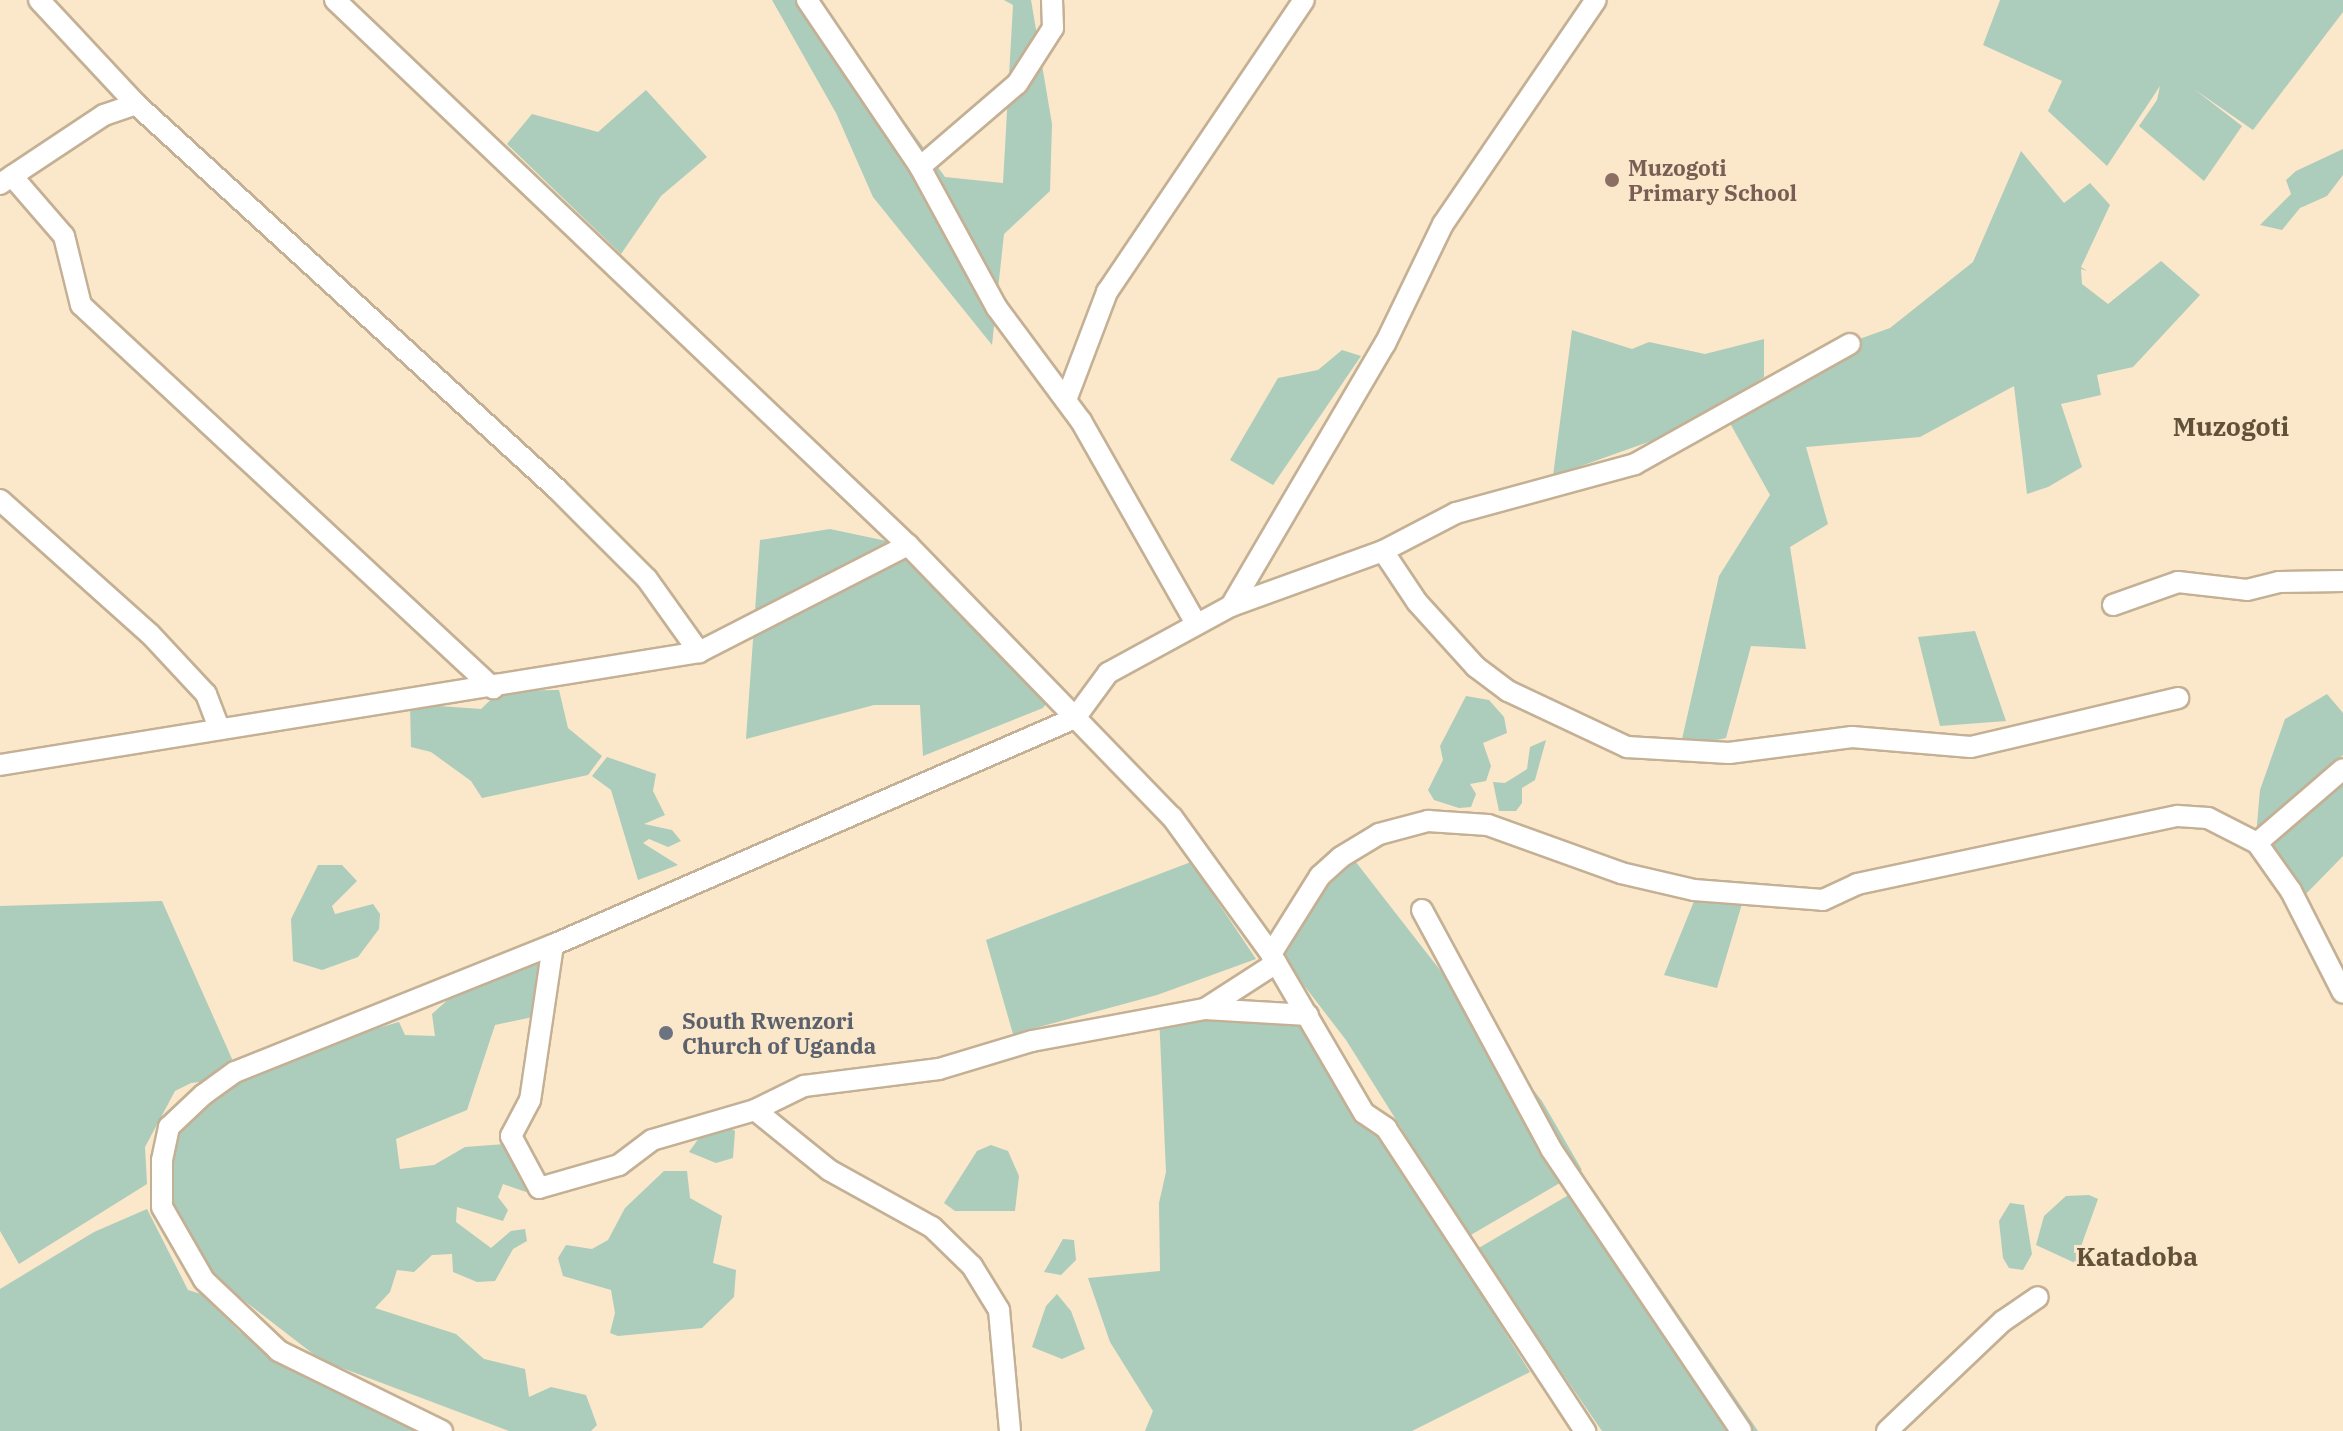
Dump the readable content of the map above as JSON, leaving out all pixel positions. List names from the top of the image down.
{
  "districts": ["Muzogoti", "Katadoba"],
  "places": ["Muzogoti Primary School", "South Rwenzori Church of Uganda"]
}
